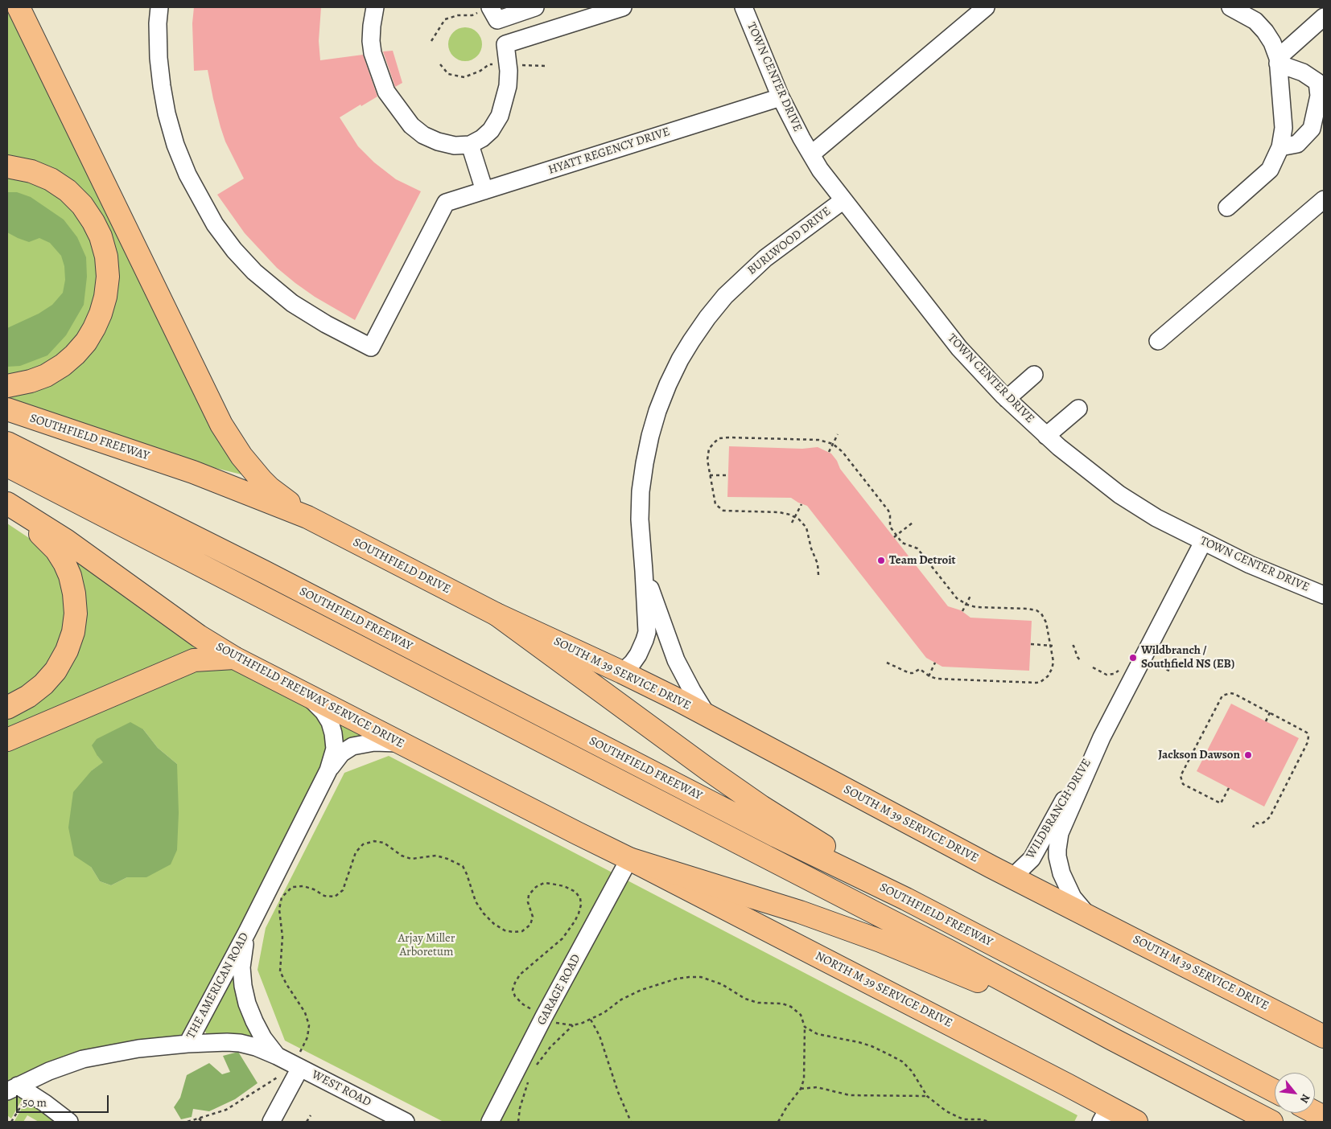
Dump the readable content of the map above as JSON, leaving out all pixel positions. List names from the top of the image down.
{
  "streets": {
    "main road": [
      "SOUTHFIELD FREEWAY",
      "SOUTHFIELD DRIVE",
      "SOUTH M 39 SERVICE DRIVE",
      "SOUTHFIELD FREEWAY SERVICE DRIVE",
      "NORTH M 39 SERVICE DRIVE"
    ],
    "street": [
      "TOWN CENTER DRIVE",
      "HYATT REGENCY DRIVE",
      "BURLWOOD DRIVE",
      "WILDBRANCH DRIVE",
      "THE AMERICAN ROAD",
      "GARAGE ROAD",
      "WEST ROAD"
    ]
  },
  "crossings": [
    ["TOWN CENTER DRIVE", "HYATT REGENCY DRIVE"],
    ["TOWN CENTER DRIVE", "BURLWOOD DRIVE"],
    ["TOWN CENTER DRIVE", "WILDBRANCH DRIVE"],
    ["BURLWOOD DRIVE", "SOUTH M 39 SERVICE DRIVE"],
    ["SOUTHFIELD FREEWAY", "SOUTHFIELD DRIVE"],
    ["SOUTHFIELD DRIVE", "SOUTH M 39 SERVICE DRIVE"],
    ["SOUTH M 39 SERVICE DRIVE", "WILDBRANCH DRIVE"],
    ["SOUTHFIELD FREEWAY SERVICE DRIVE", "THE AMERICAN ROAD"],
    ["SOUTHFIELD FREEWAY SERVICE DRIVE", "GARAGE ROAD"],
    ["SOUTHFIELD FREEWAY SERVICE DRIVE", "NORTH M 39 SERVICE DRIVE"],
    ["THE AMERICAN ROAD", "WEST ROAD"],
    ["GARAGE ROAD", "NORTH M 39 SERVICE DRIVE"]
  ],
  "parks": ["Arjay Miller Arboretum"],
  "places": ["Team Detroit", "Wildbranch / Southfield NS (EB)", "Jackson Dawson"],
  "scale_bar": "50 m",
  "north": "bottom right"
}
